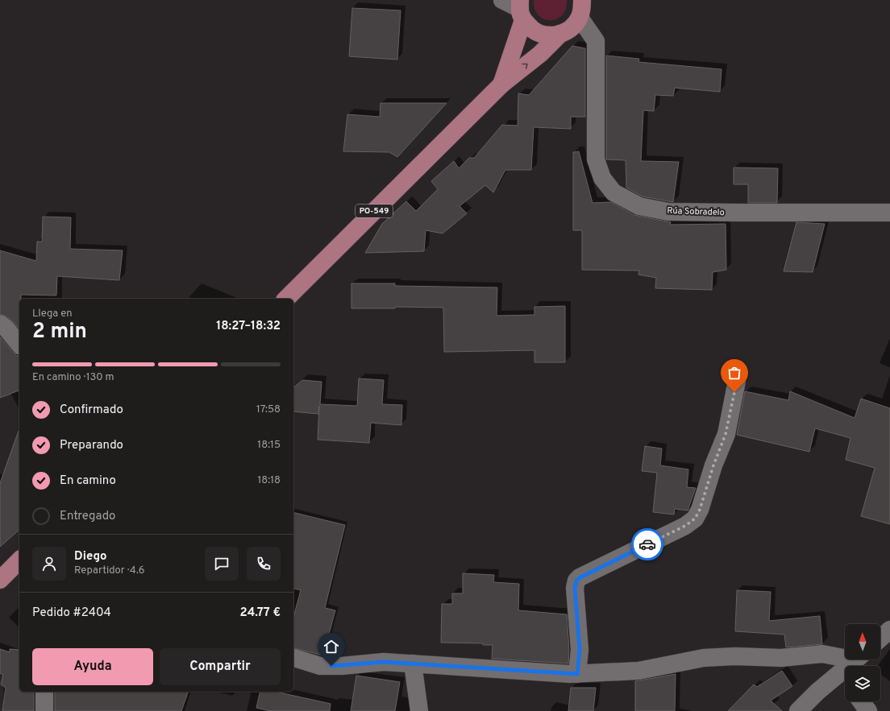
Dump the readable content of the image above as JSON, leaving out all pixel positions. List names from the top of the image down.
{
  "streets": {
    "main road": ["PO-549"],
    "street": ["Rúa Sobradelo"]
  },
  "crossings": [
    ["PO-549", "Rúa Sobradelo"]
  ],
  "north": "top",
  "page": {
    "heading": ["2 min", "Llega en", "18:27–18:32"],
    "panel": [
      "Diego",
      "Repartidor · 4.6",
      "Pedido #2404",
      "24.77 €"
    ],
    "bar": "En camino · 130 m",
    "list": [
      ["Confirmado", "17:58"],
      ["Preparando", "18:15"],
      ["En camino", "18:18"],
      "Entregado"
    ],
    "buttons": ["Ayuda", "Compartir"]
  }
}
